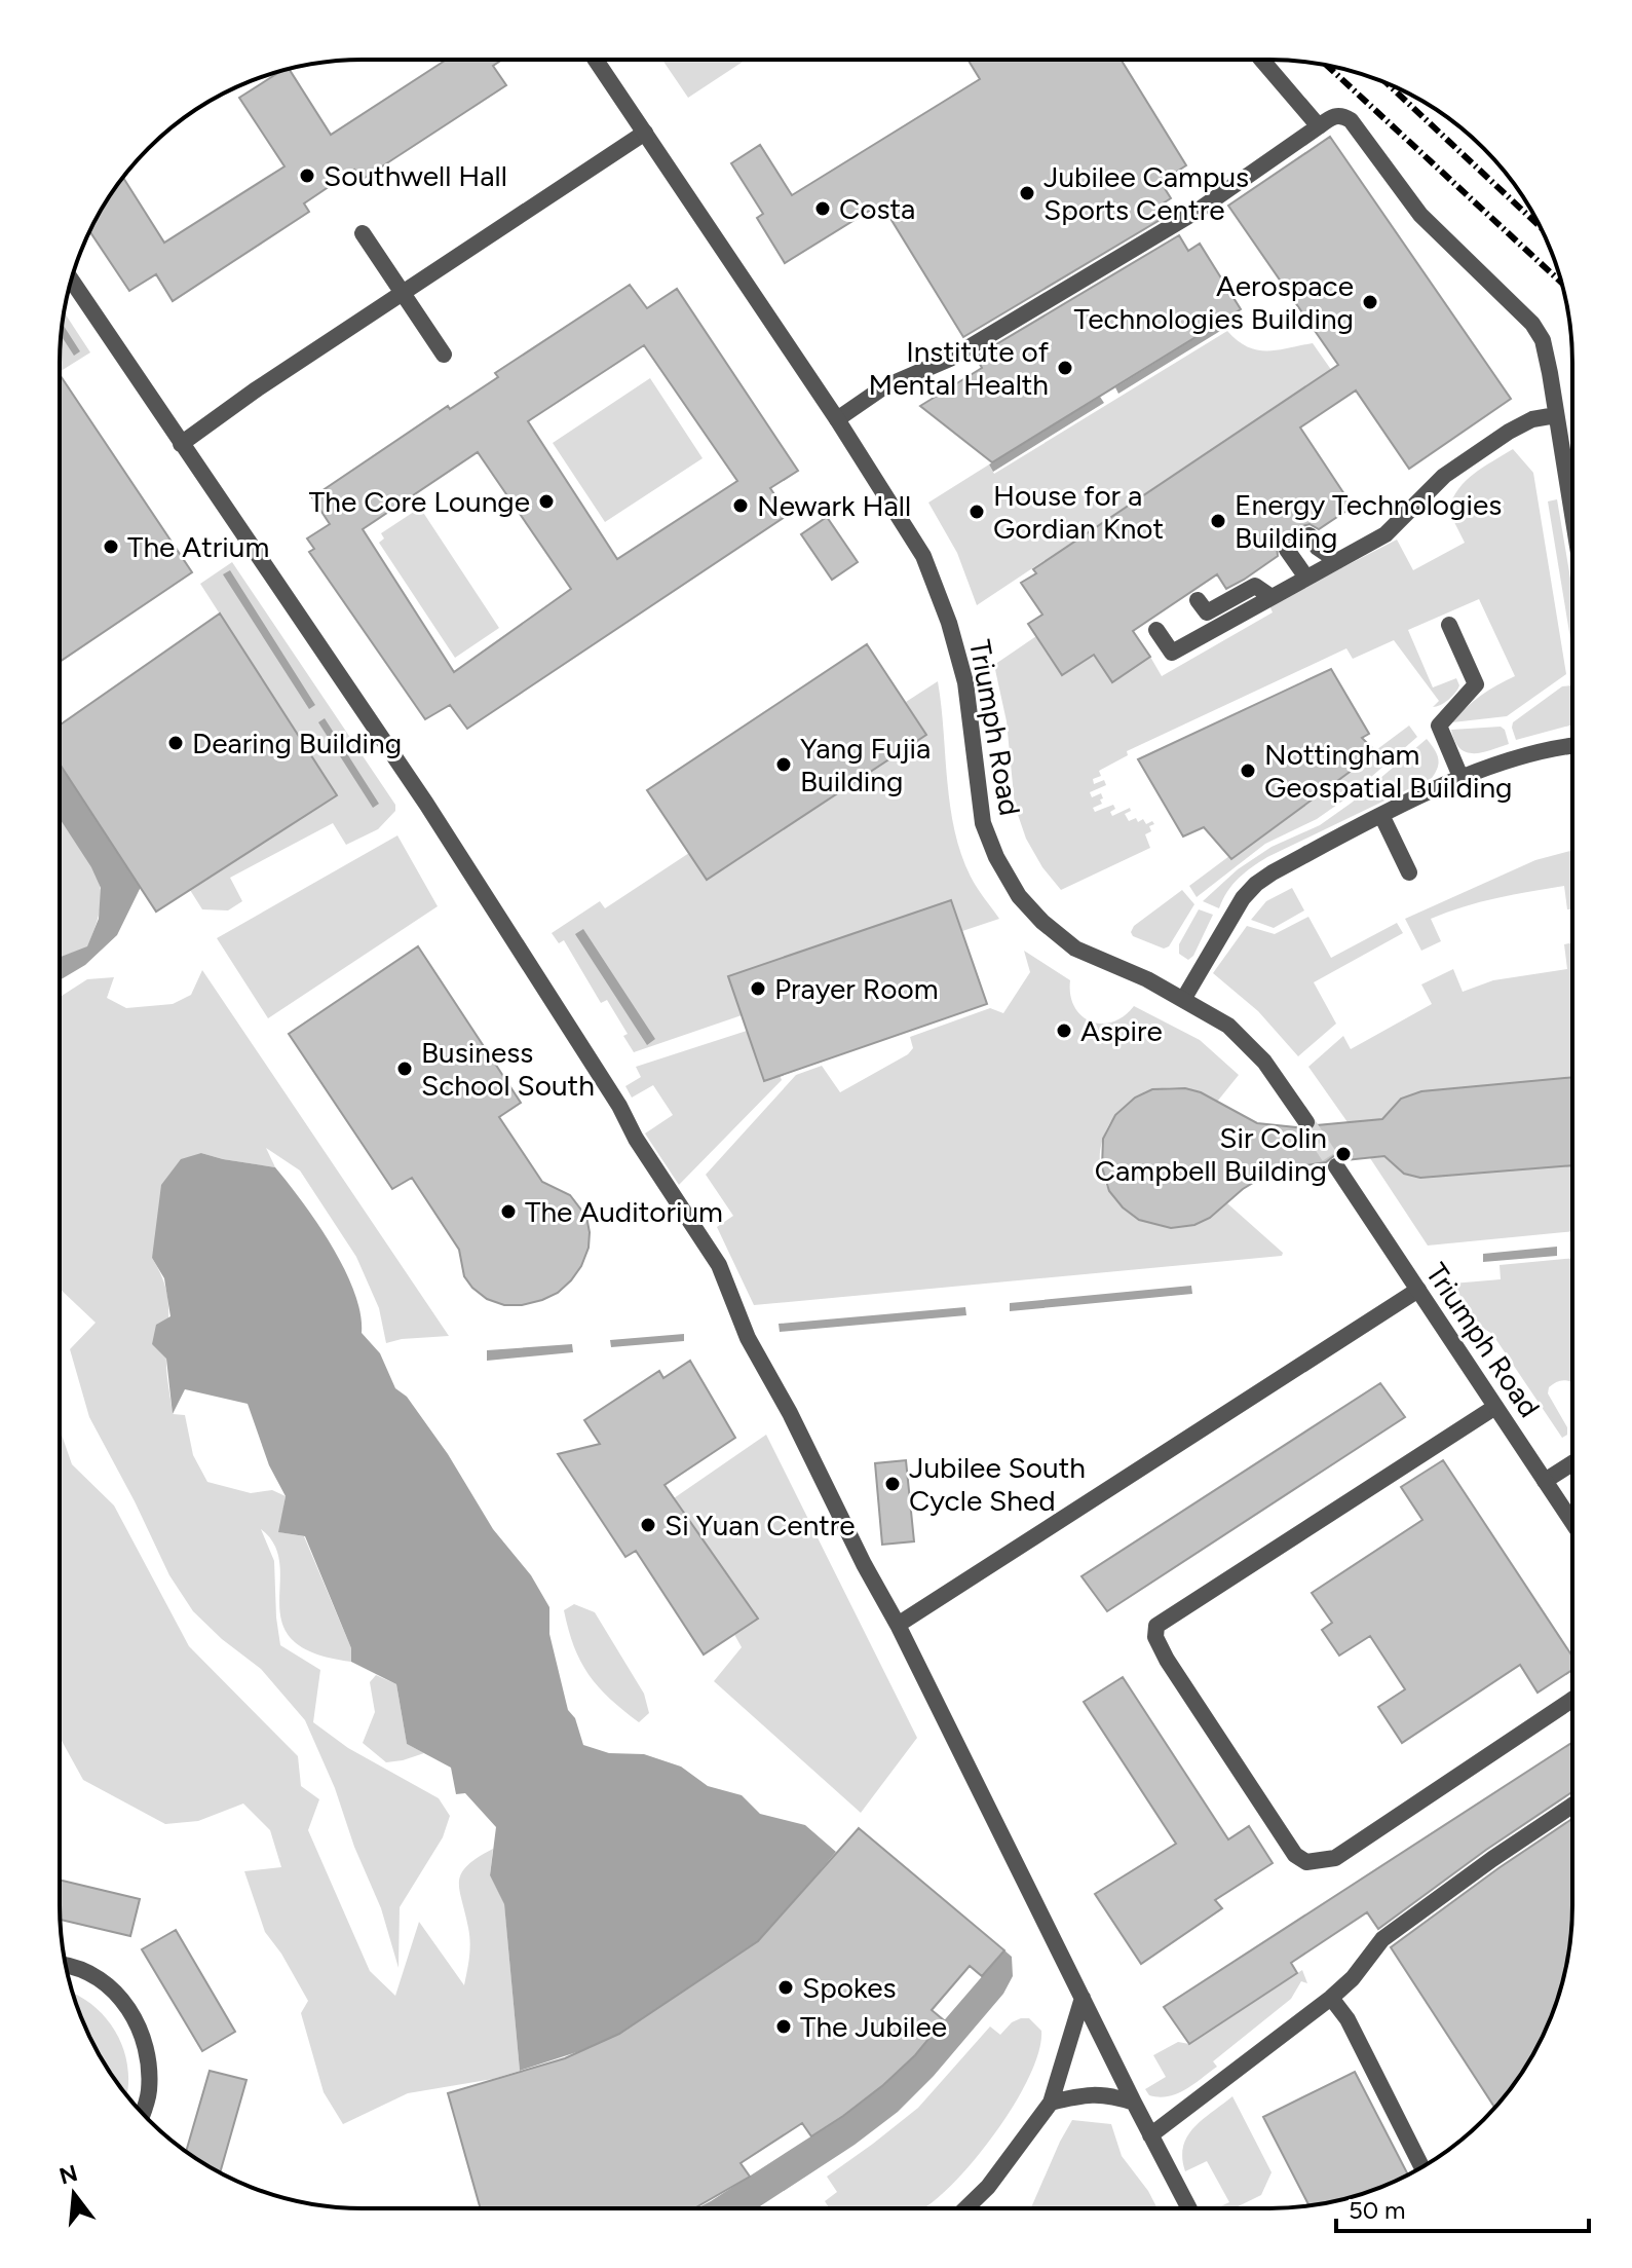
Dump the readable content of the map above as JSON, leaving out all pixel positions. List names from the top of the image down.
{
  "streets": {
    "street": ["Triumph Road"]
  },
  "places": [
    "Southwell Hall",
    "Jubilee Campus Sports Centre",
    "Costa",
    "Aerospace Technologies Building",
    "Institute of Mental Health",
    "The Core Lounge",
    "Newark Hall",
    "House for a Gordian Knot",
    "Energy Technologies Building",
    "The Atrium",
    "Dearing Building",
    "Yang Fujia Building",
    "Nottingham Geospatial Building",
    "Prayer Room",
    "Aspire",
    "Business School South",
    "Sir Colin Campbell Building",
    "The Auditorium",
    "Jubilee South Cycle Shed",
    "Si Yuan Centre",
    "Spokes",
    "The Jubilee"
  ],
  "scale_bar": "50 m",
  "north": "top"
}
